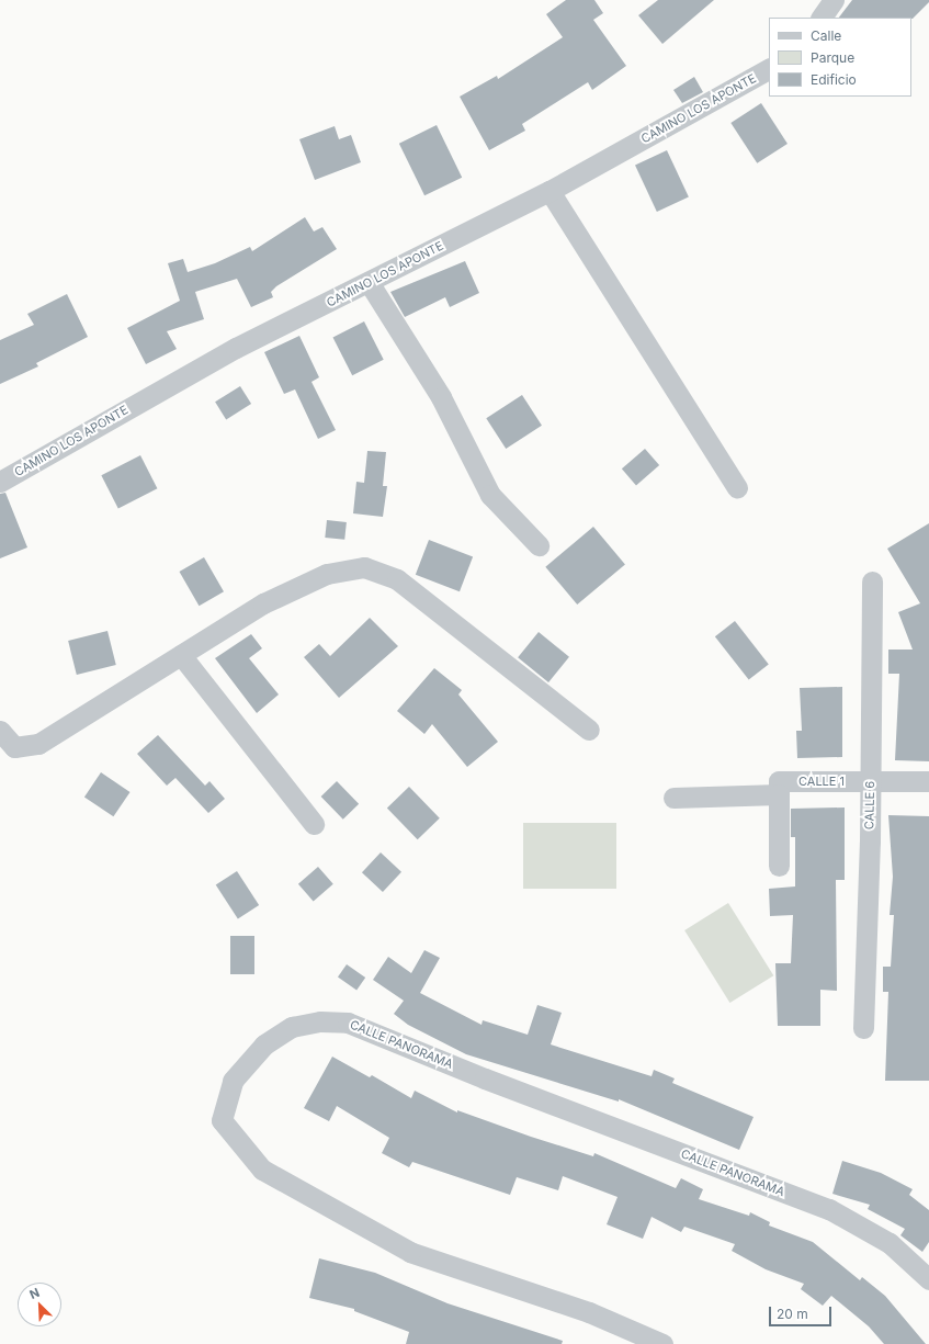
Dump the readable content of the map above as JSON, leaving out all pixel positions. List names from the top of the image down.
{
  "streets": {
    "street": [
      "CAMINO LOS APONTE",
      "CALLE 1",
      "CALLE 6",
      "CALLE PANORAMA"
    ]
  },
  "crossings": [
    ["CALLE 1", "CALLE 6"]
  ],
  "legend": ["Calle", "Parque", "Edificio"],
  "scale_bar": "20 m",
  "north": "top left"
}
